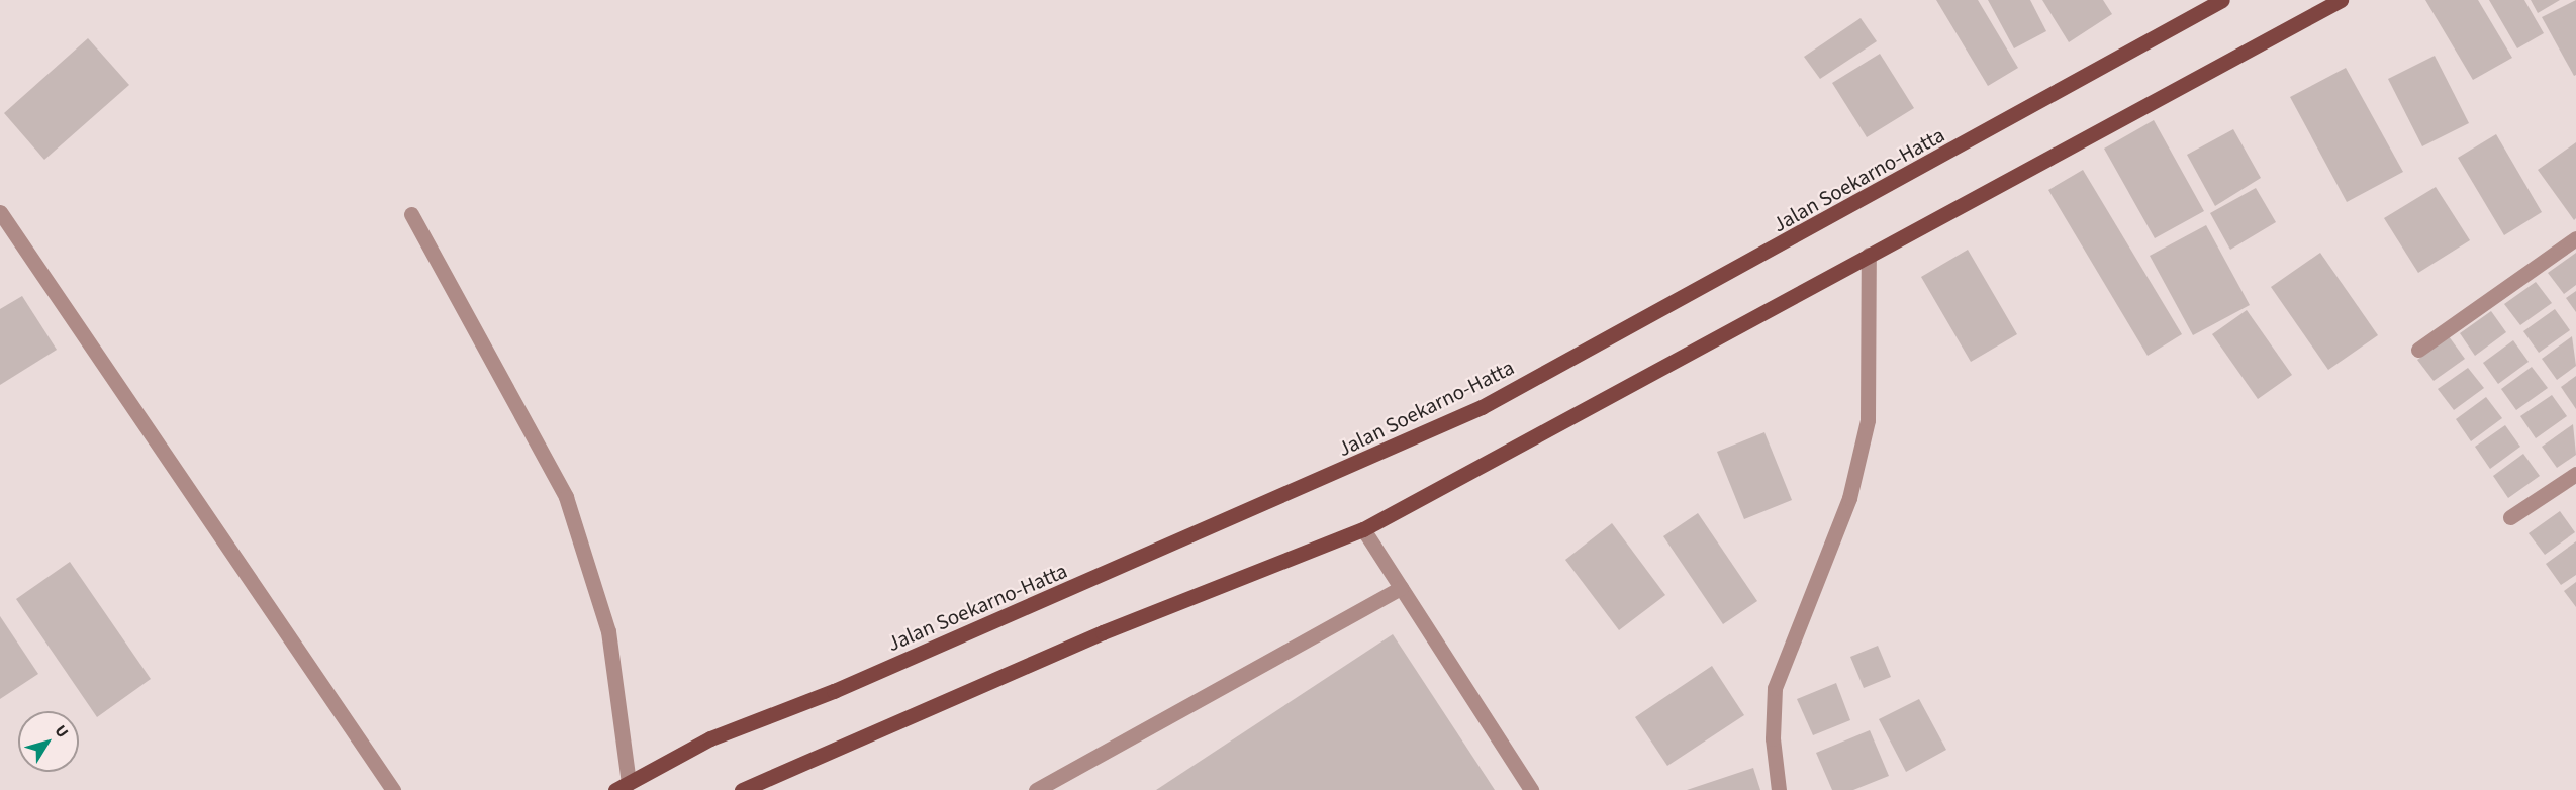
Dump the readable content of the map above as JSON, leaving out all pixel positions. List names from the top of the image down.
{
  "streets": {
    "main road": ["Jalan Soekarno-Hatta"]
  },
  "north": "top right"
}
